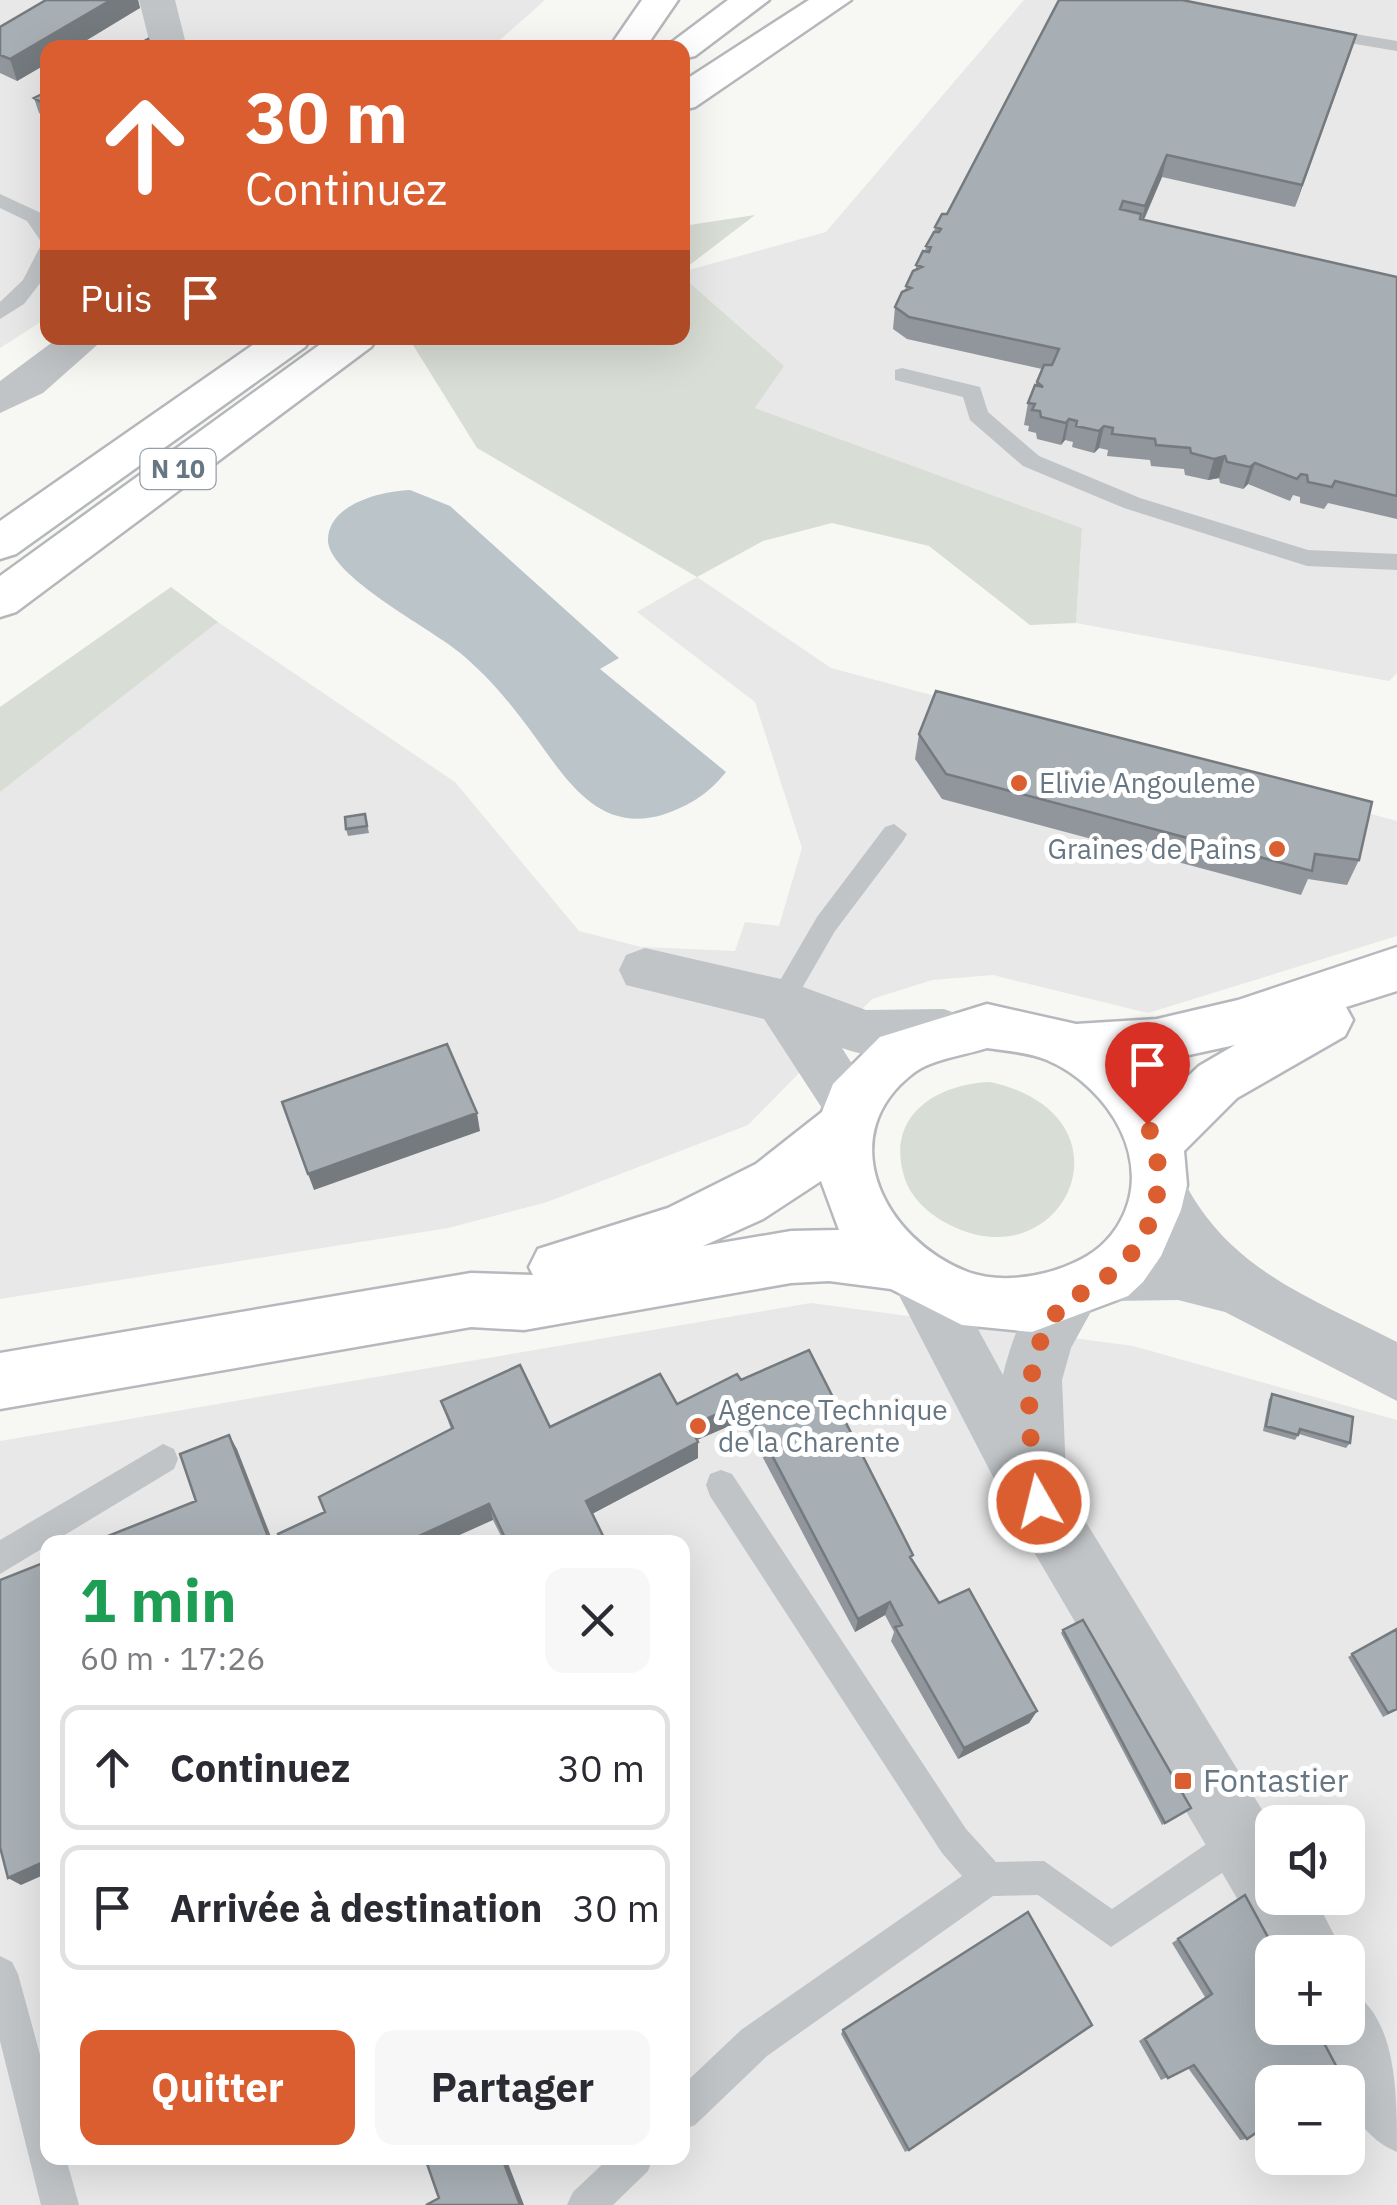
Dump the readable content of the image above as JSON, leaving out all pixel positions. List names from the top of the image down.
{
  "streets": {
    "main road": ["N 10"]
  },
  "places": {
    "other": ["Elivie Angouleme", "Graines de Pains", "Agence Technique de la Charente"],
    "transit": ["Fontastier"]
  },
  "page": {
    "turn": ["30 m", "Continuez"],
    "then": "Puis",
    "heading": ["1 min", "60 m · 17:26"],
    "list": [
      {
        "name": "Continuez",
        "value": "30 m"
      },
      {
        "name": "Arrivée à destination",
        "value": "30 m"
      }
    ],
    "map_buttons": ["+", "−"],
    "buttons": ["Quitter", "Partager"]
  }
}
